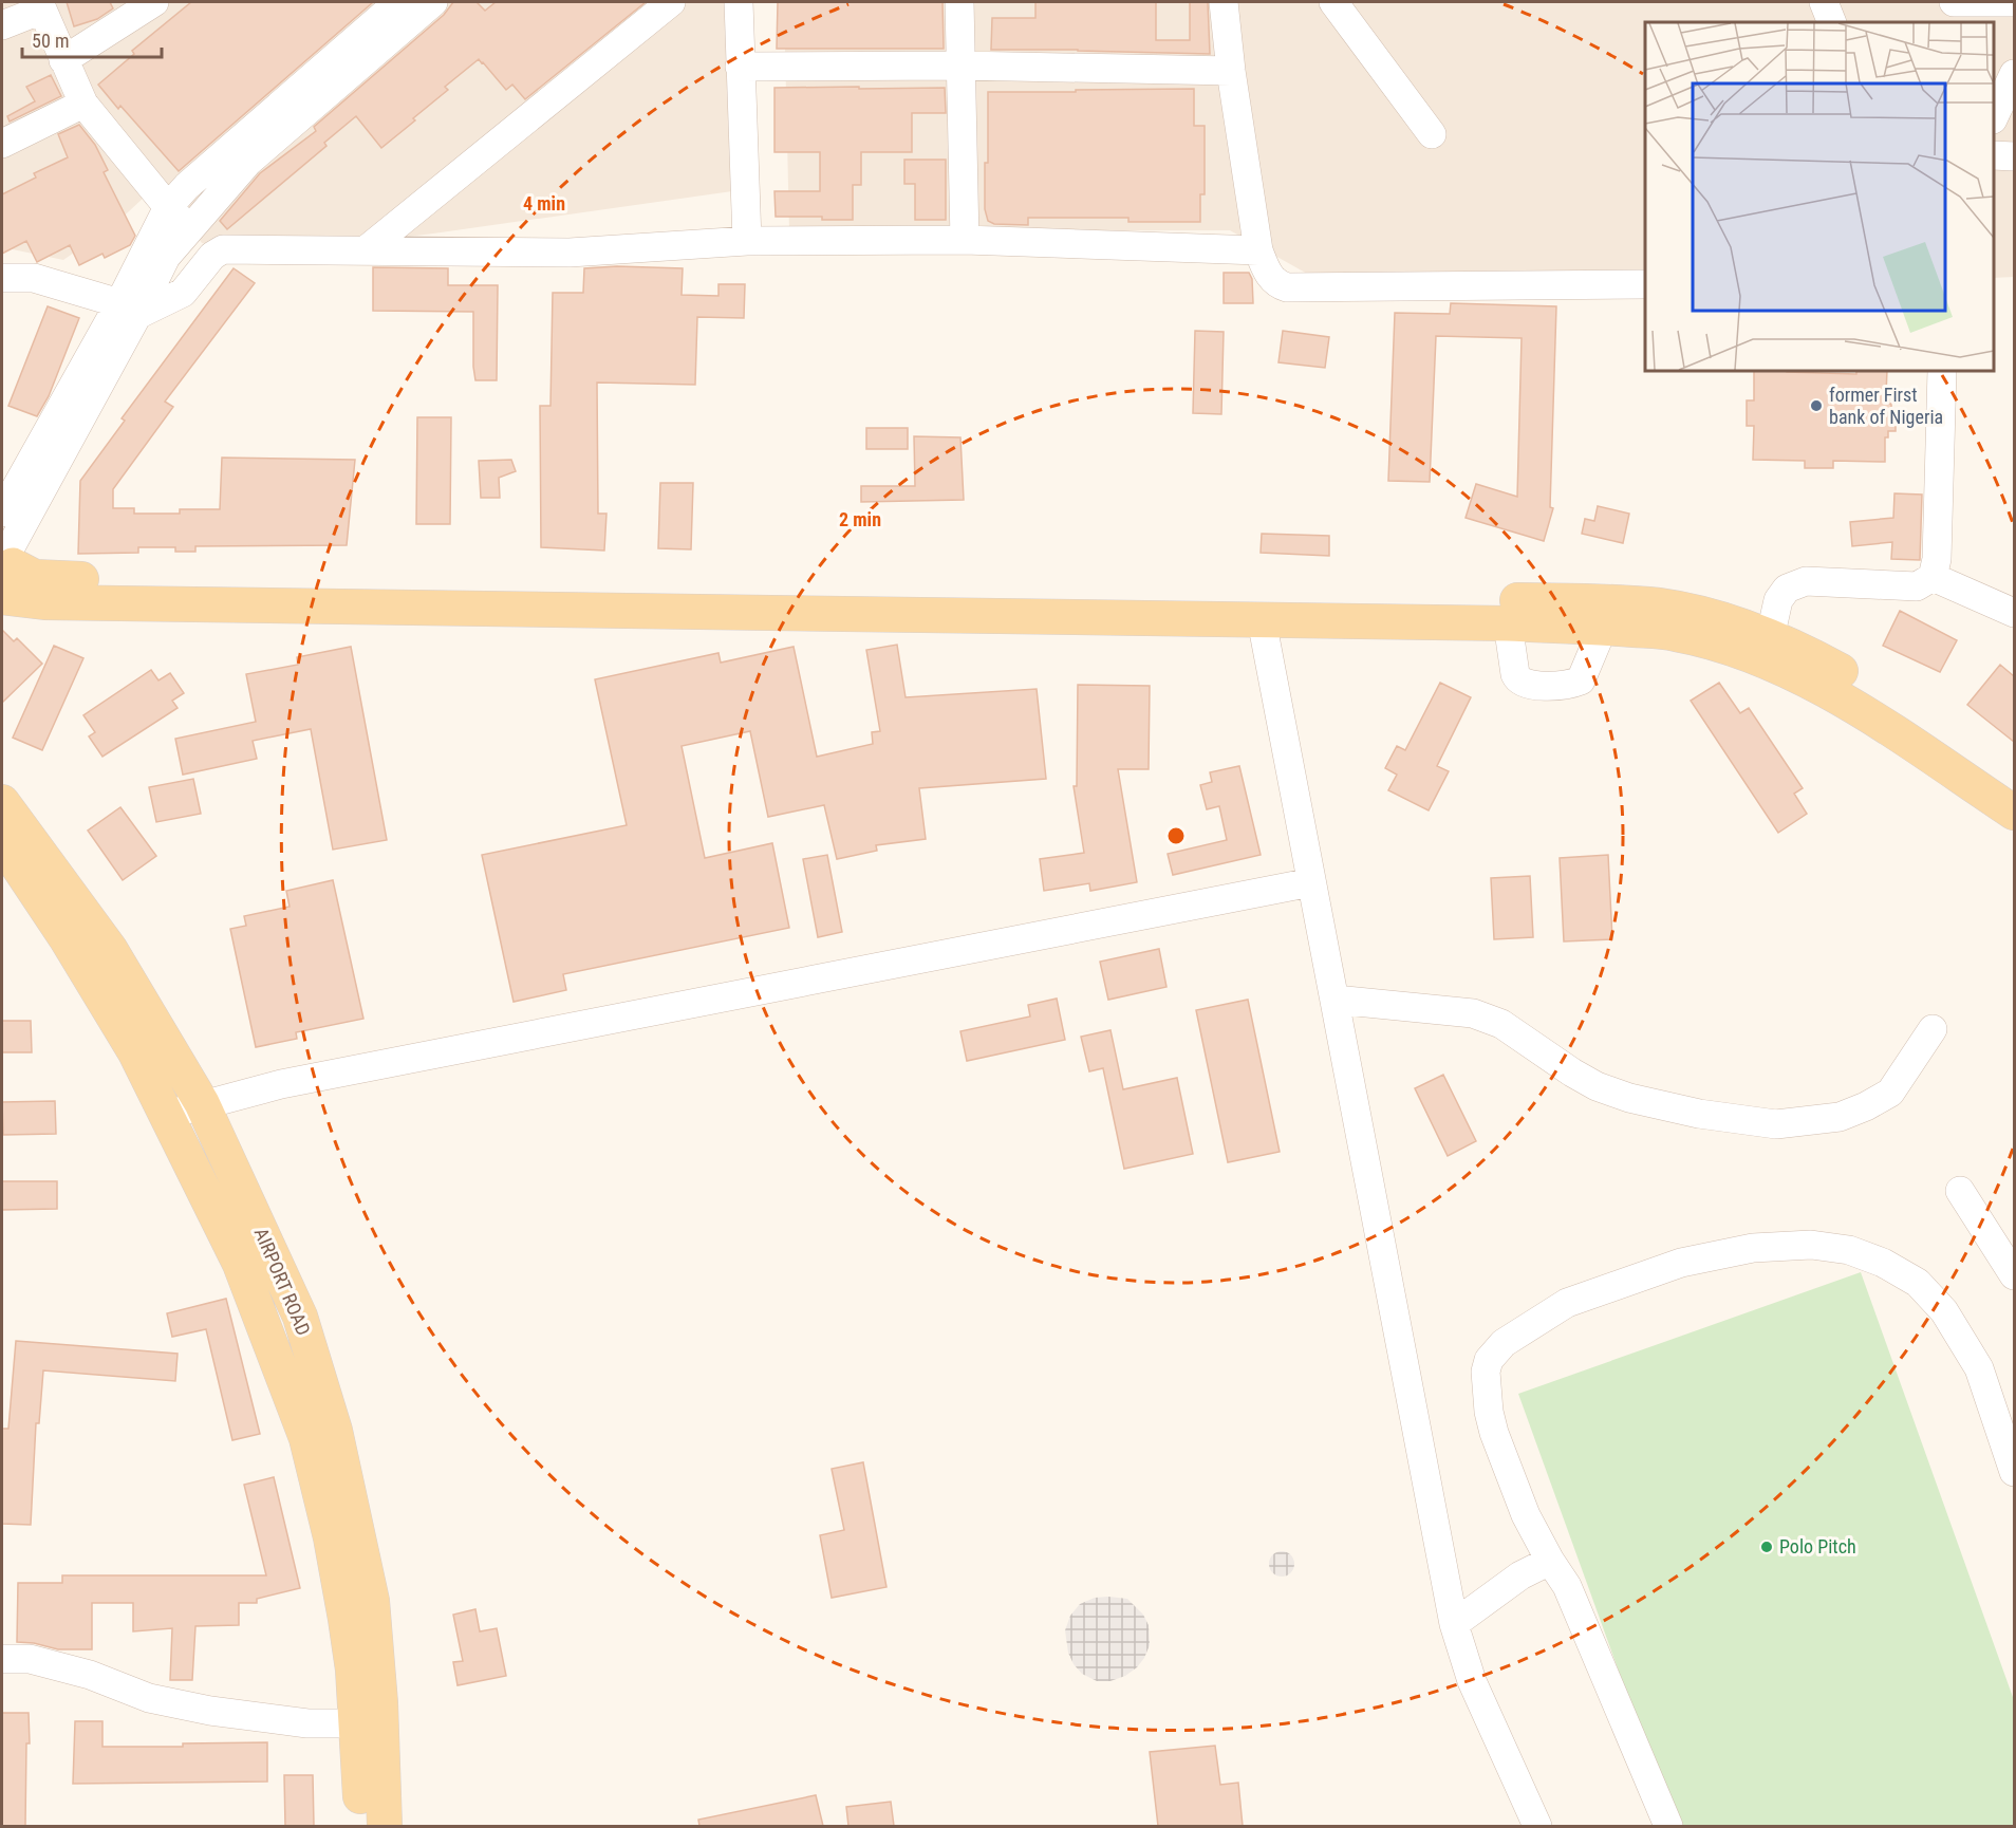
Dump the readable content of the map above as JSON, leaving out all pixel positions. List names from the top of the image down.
{
  "streets": {
    "main road": ["AIRPORT ROAD"]
  },
  "places": ["former First bank of Nigeria", "Polo Pitch"],
  "scale_bar": "50 m",
  "rings": ["4 min", "2 min"]
}
